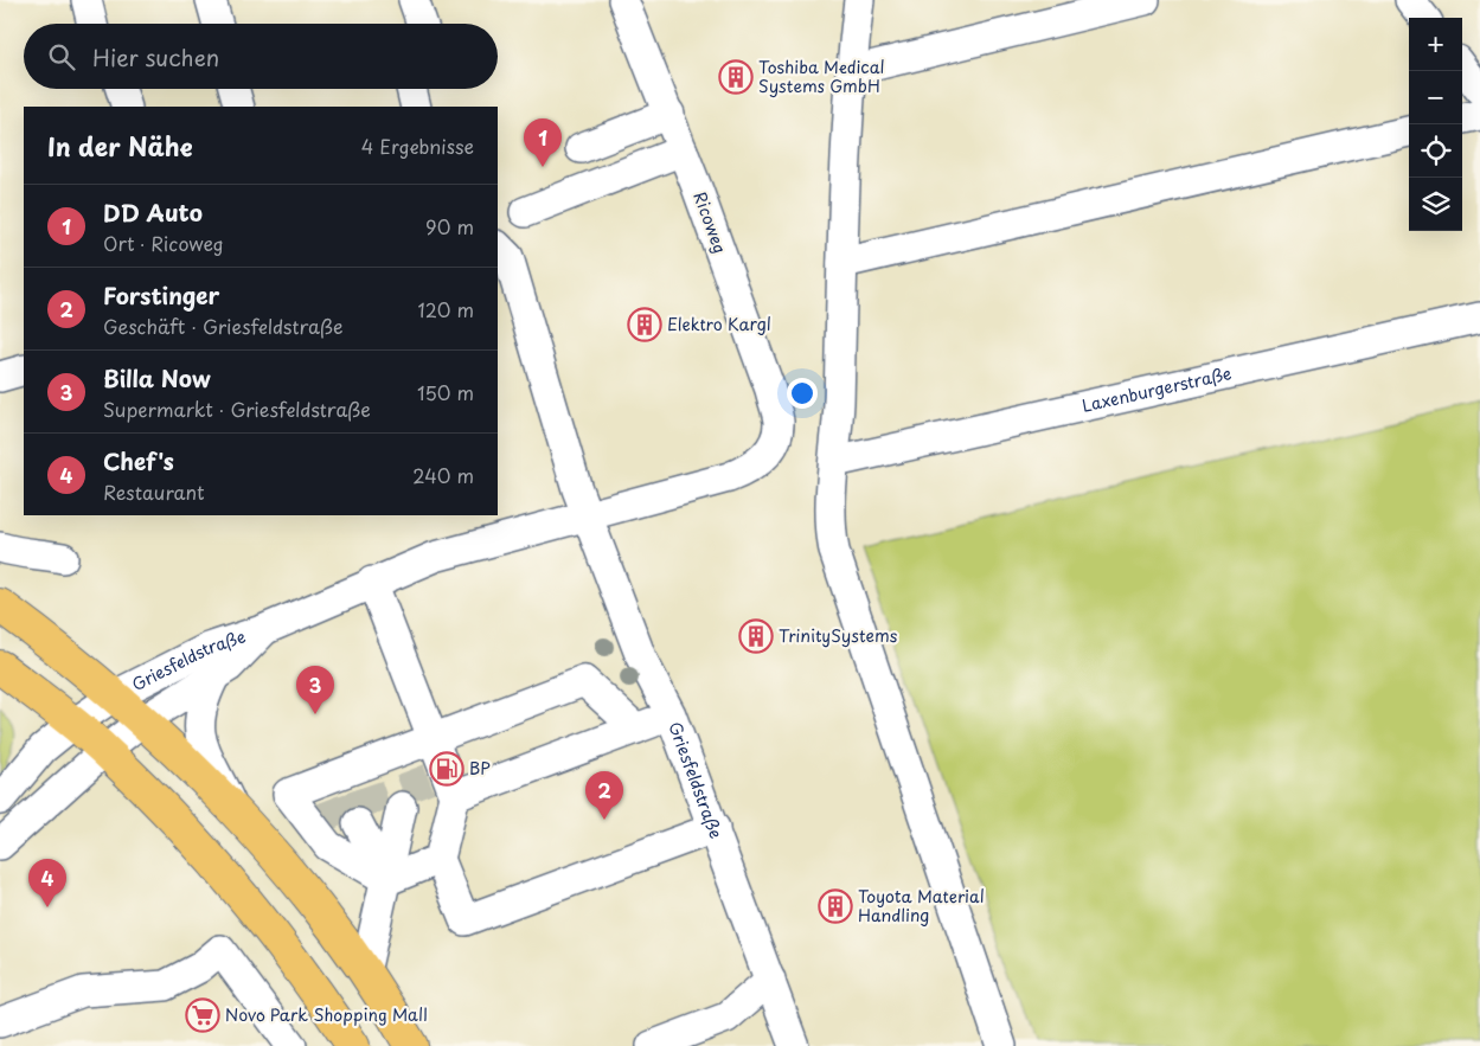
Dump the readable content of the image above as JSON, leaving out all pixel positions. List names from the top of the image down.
{
  "streets": {
    "street": ["Ricoweg", "Laxenburgerstraße", "Griesfeldstraße"]
  },
  "crossings": [
    ["Ricoweg", "Griesfeldstraße"]
  ],
  "places": {
    "building": [
      "Toshiba Medical Systems GmbH",
      "Elektro Kargl",
      "TrinitySystems",
      "Toyota Material Handling"
    ],
    "fuel station": ["BP"],
    "supermarket": ["Novo Park Shopping Mall"]
  },
  "page": {
    "map_buttons": ["+", "−"],
    "search": "Hier suchen",
    "heading": ["In der Nähe", "4 Ergebnisse"],
    "pins": [
      "1",
      "3",
      "2",
      "4"
    ],
    "list": [
      {
        "mark": "1",
        "name": "DD Auto",
        "note": "Ort · Ricoweg",
        "value": "90 m"
      },
      {
        "mark": "2",
        "name": "Forstinger",
        "note": "Geschäft · Griesfeldstraße",
        "value": "120 m"
      },
      {
        "mark": "3",
        "name": "Billa Now",
        "note": "Supermarkt · Griesfeldstraße",
        "value": "150 m"
      },
      {
        "mark": "4",
        "name": "Chef's",
        "note": "Restaurant",
        "value": "240 m"
      }
    ]
  }
}
